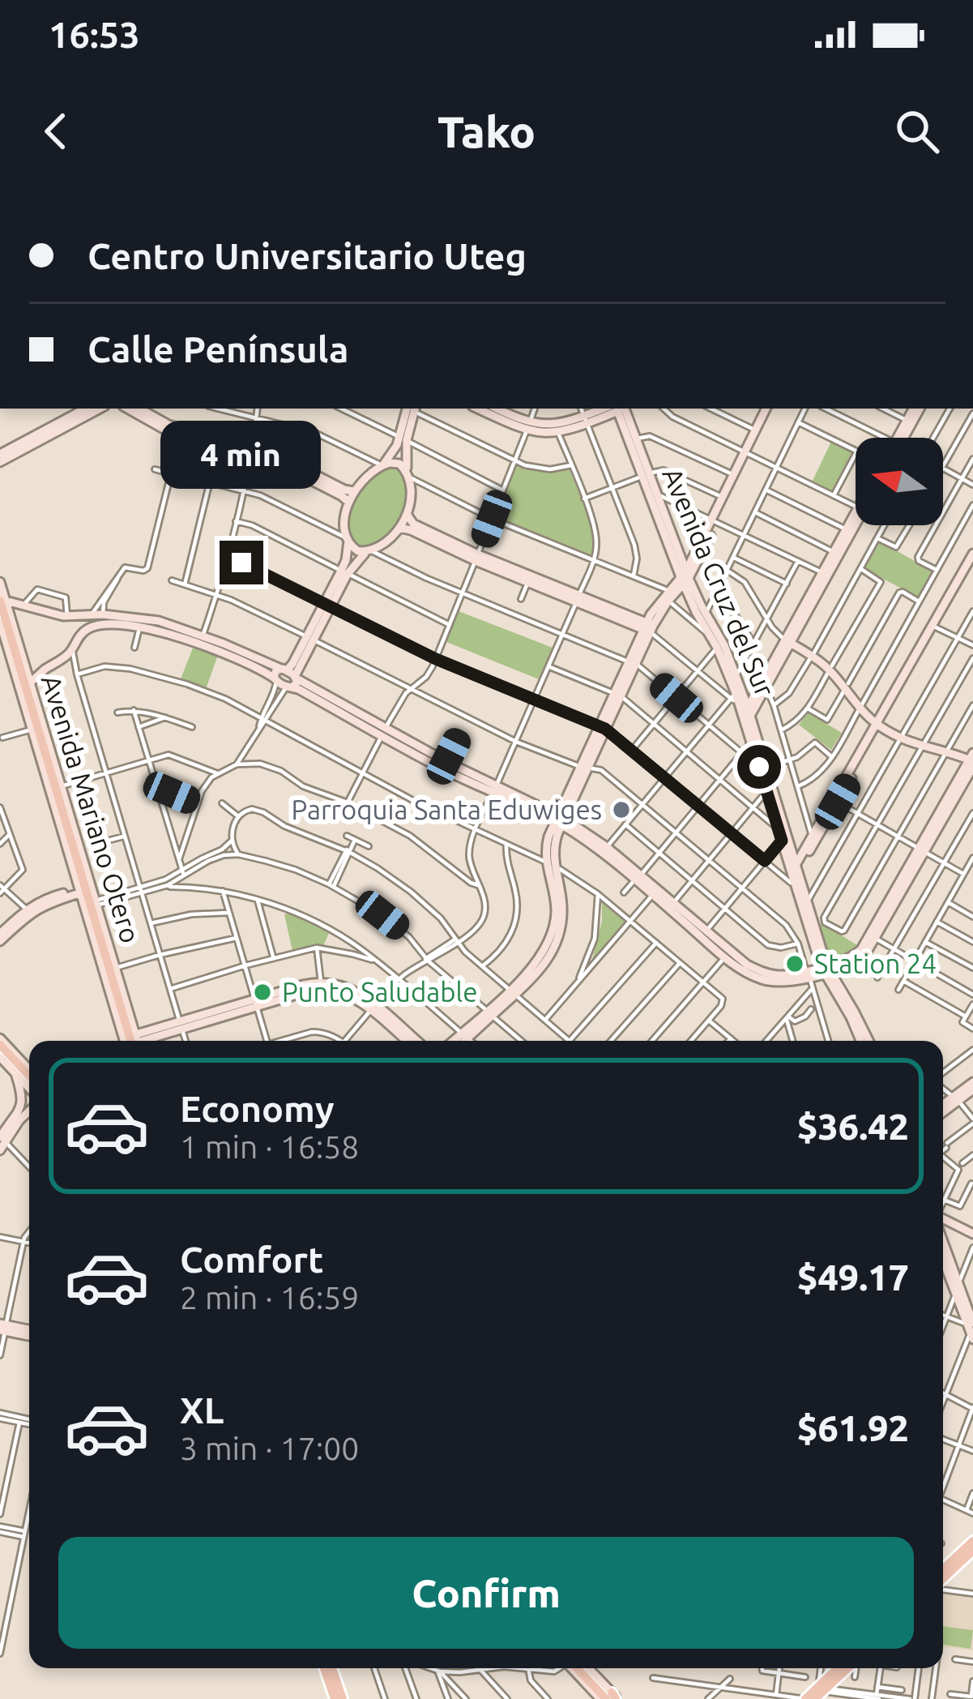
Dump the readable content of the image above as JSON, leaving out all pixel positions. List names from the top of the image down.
{
  "streets": {
    "main road": ["Avenida Mariano Otero"],
    "street": ["Avenida Cruz del Sur"]
  },
  "places": ["Parroquia Santa Eduwiges", "Station 24", "Punto Saludable"],
  "north": "left",
  "page": {
    "status": "16:53",
    "header": "Tako",
    "banner": ["Centro Universitario Uteg", "Calle Península"],
    "bubble": "4 min",
    "list": [
      {
        "name": "Economy",
        "note": "1 min · 16:58",
        "value": "$36.42"
      },
      {
        "name": "Comfort",
        "note": "2 min · 16:59",
        "value": "$49.17"
      },
      {
        "name": "XL",
        "note": "3 min · 17:00",
        "value": "$61.92"
      }
    ],
    "buttons": "Confirm"
  }
}
